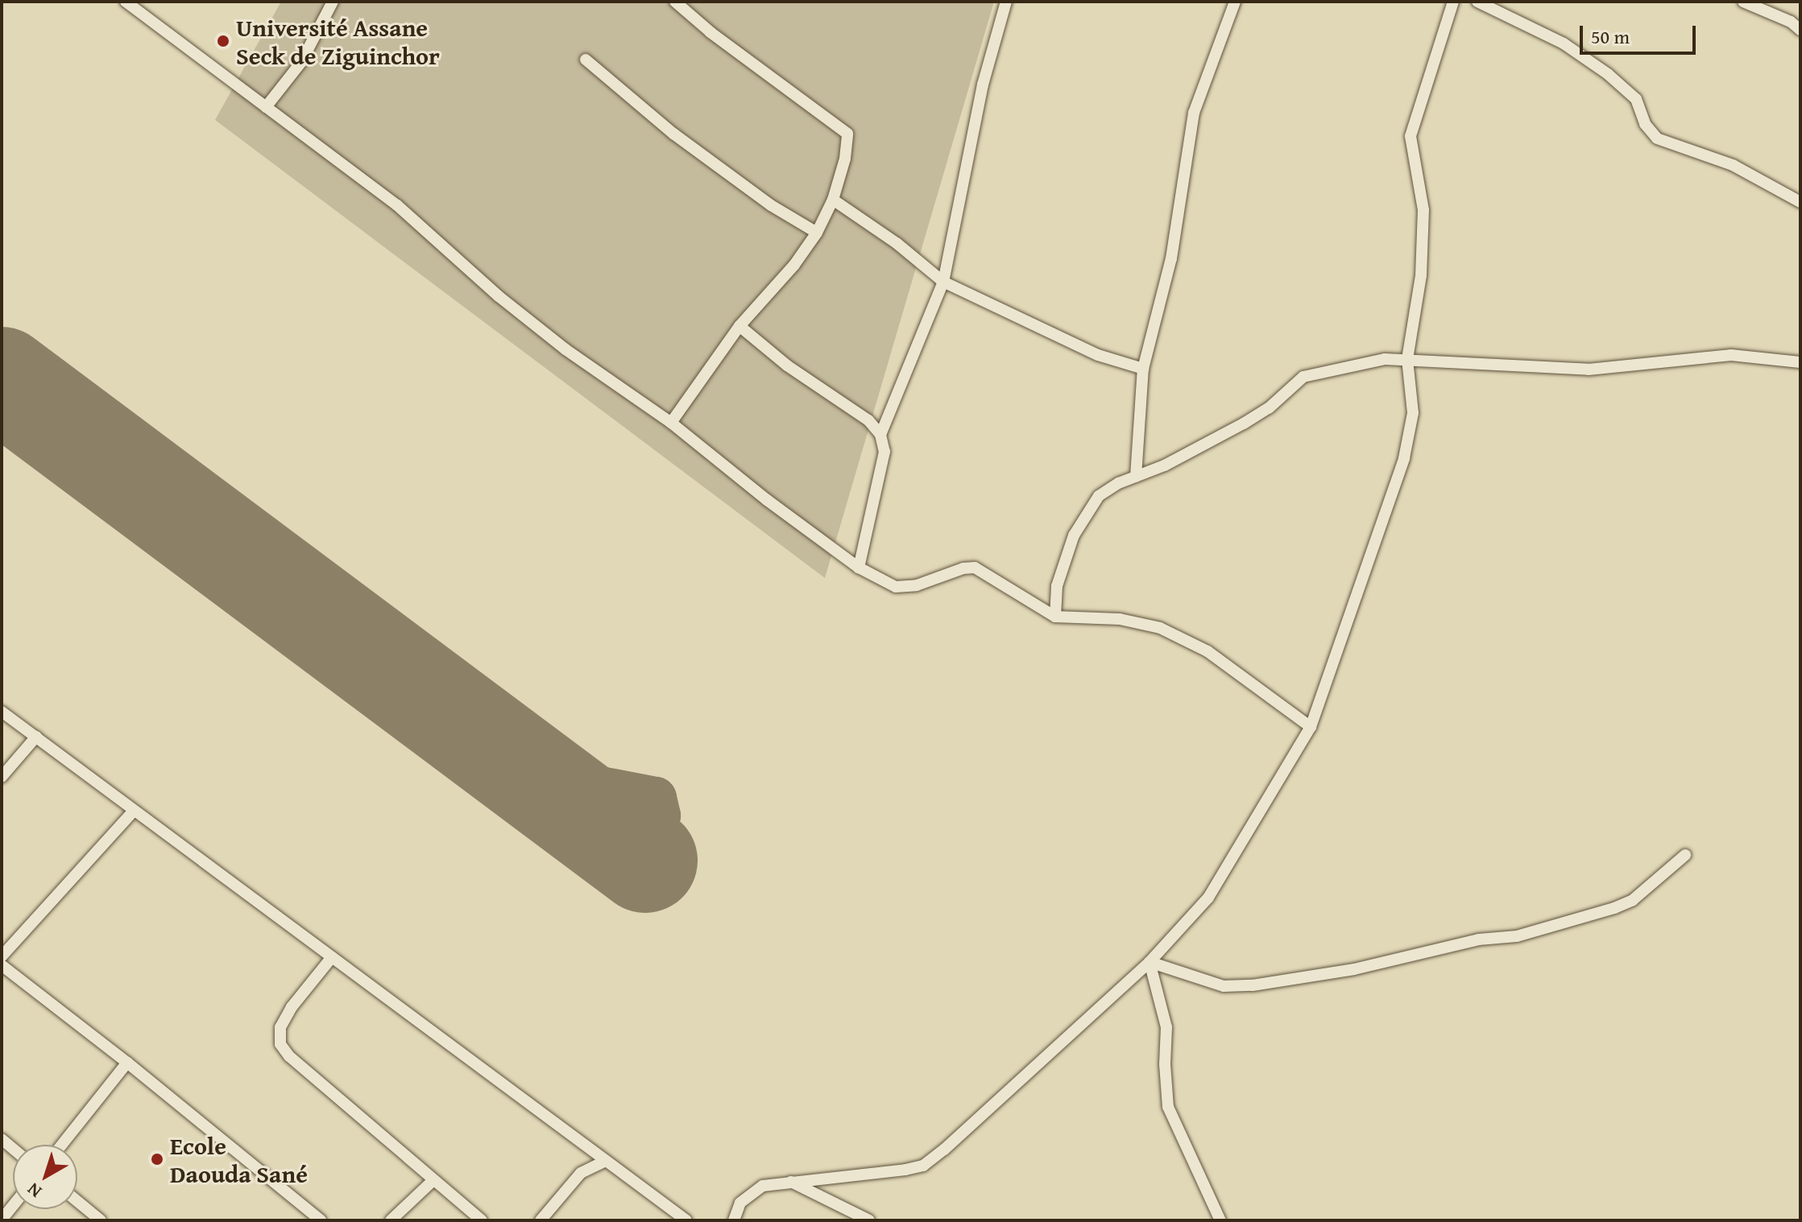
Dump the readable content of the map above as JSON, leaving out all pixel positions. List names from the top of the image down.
{
  "places": ["Université Assane Seck de Ziguinchor", "Ecole Daouda Sané"],
  "scale_bar": "50 m",
  "north": "bottom left"
}
